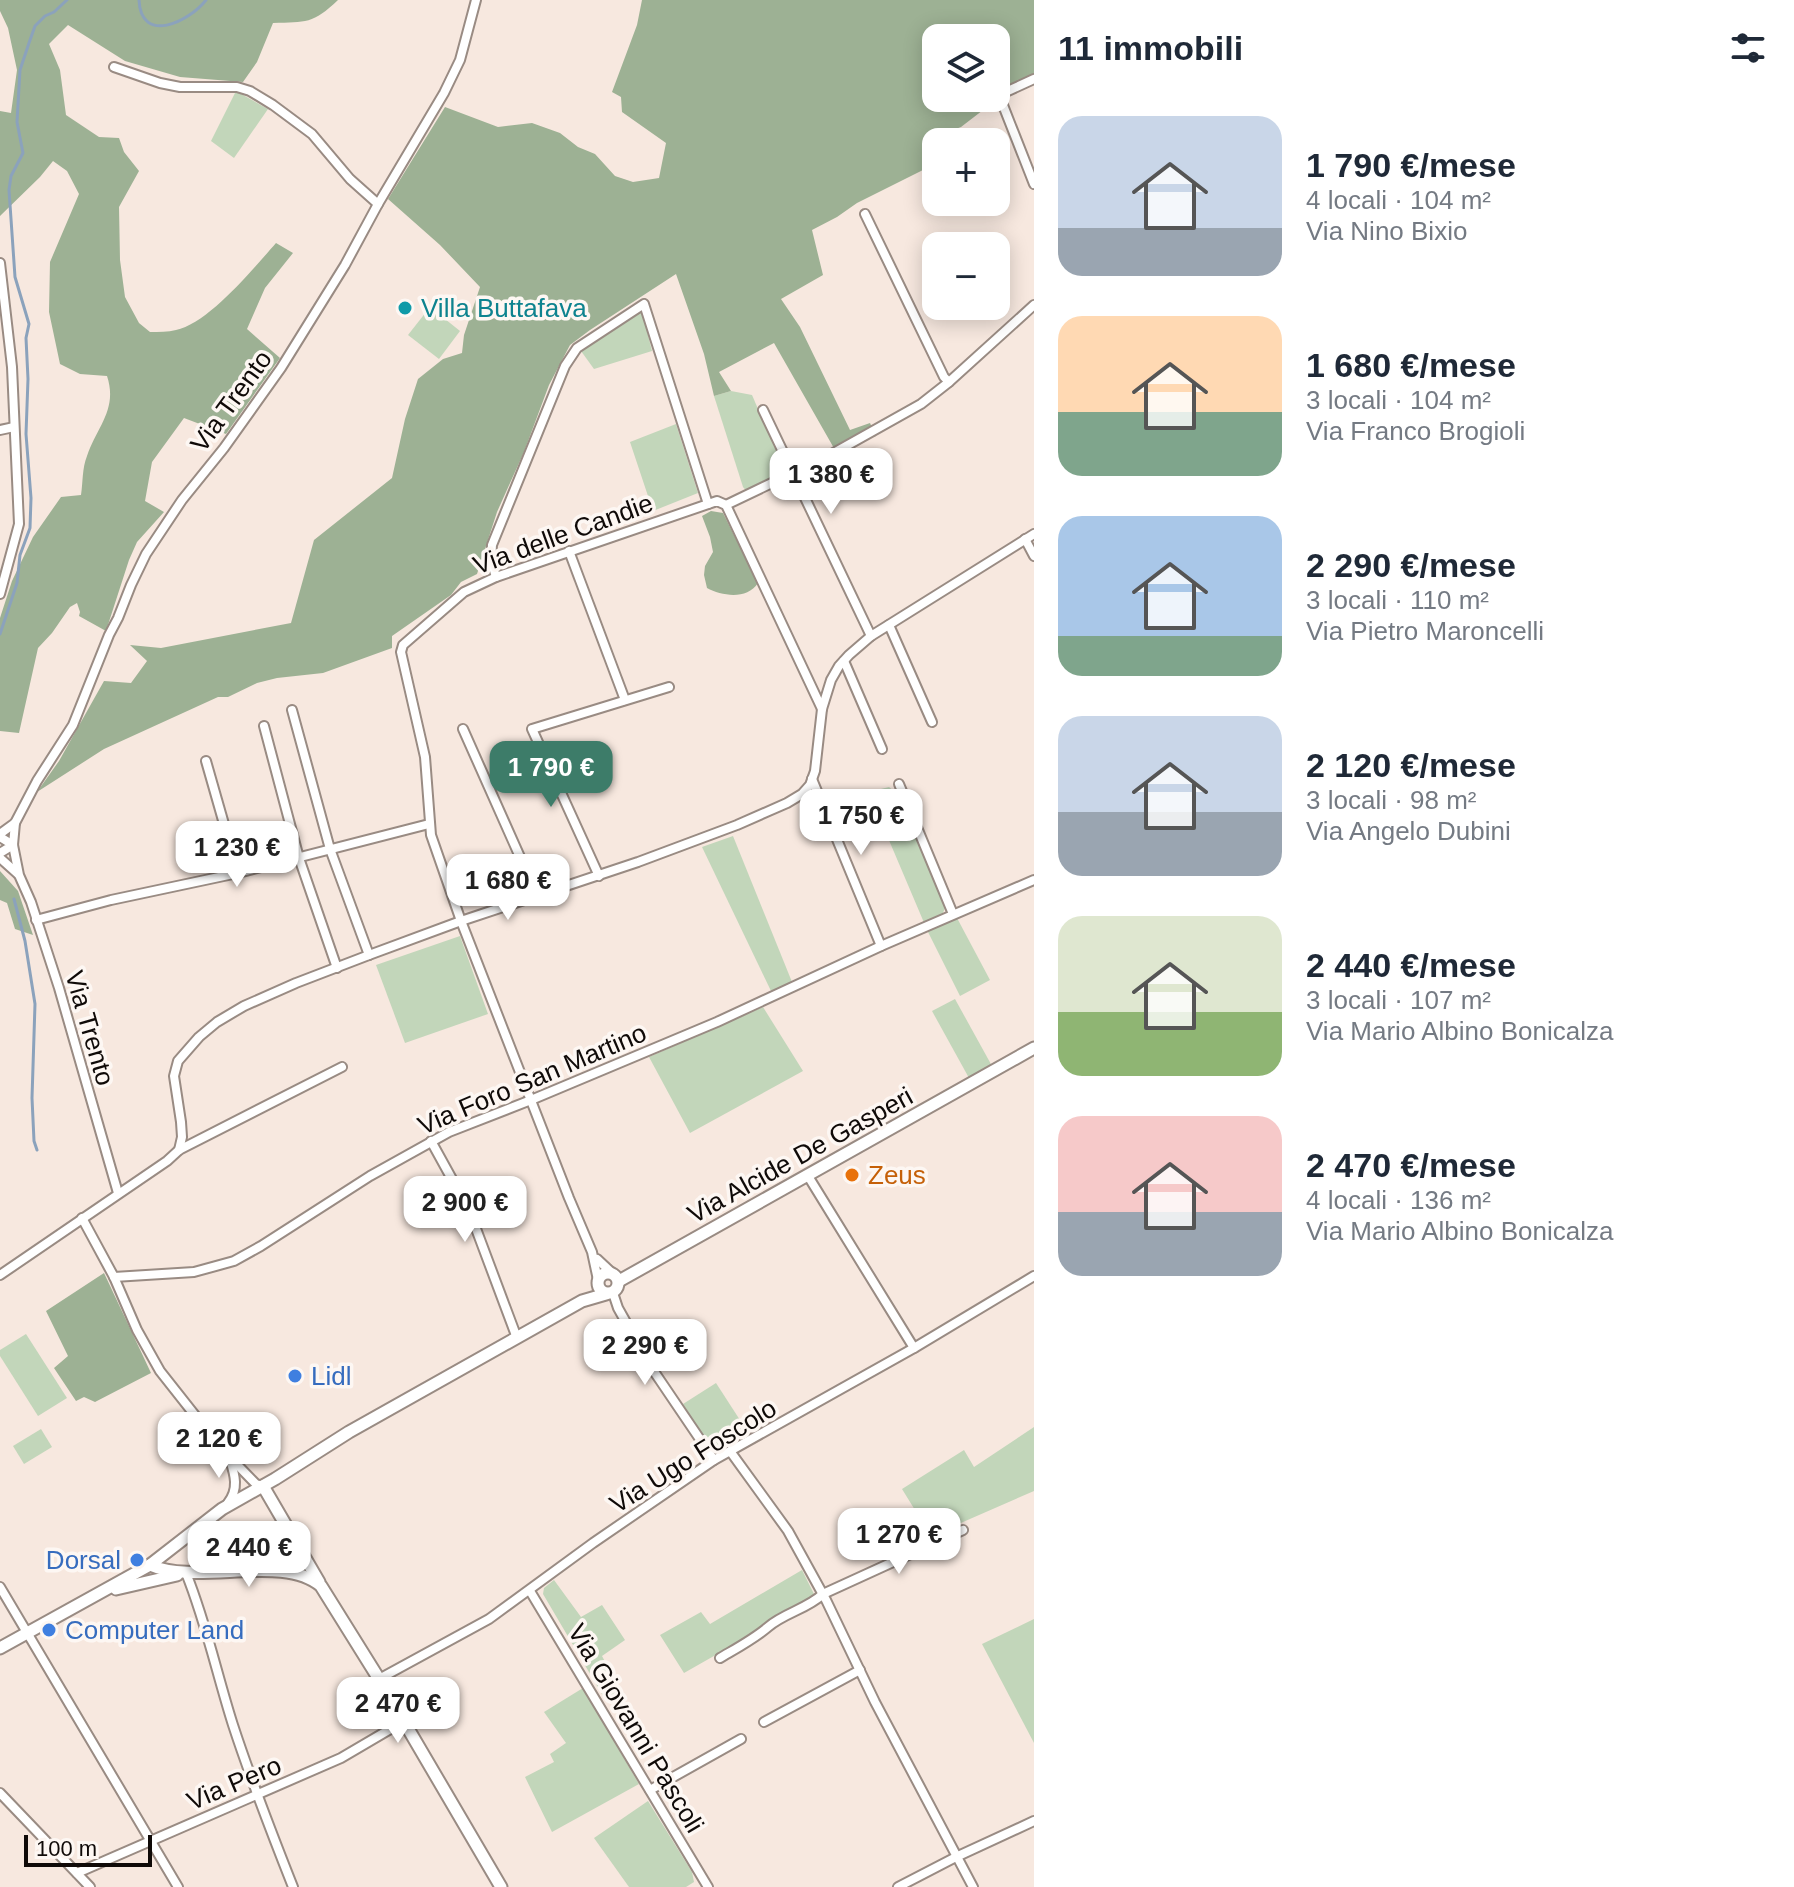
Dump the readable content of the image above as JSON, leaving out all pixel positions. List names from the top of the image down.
{
  "streets": {
    "main road": ["Via Alcide De Gasperi"],
    "street": [
      "Via Trento",
      "Via delle Candie",
      "Via Foro San Martino",
      "Via Ugo Foscolo",
      "Via Giovanni Pascoli",
      "Via Pero"
    ]
  },
  "crossings": [
    ["Via Ugo Foscolo", "Via Giovanni Pascoli"]
  ],
  "places": [
    "Villa Buttafava",
    "Zeus",
    "Lidl",
    "Dorsal",
    "Computer Land"
  ],
  "scale_bar": "100 m",
  "page": {
    "heading": "11 immobili",
    "map_buttons": ["+", "−"],
    "list": [
      {
        "name": "1 790 €/mese",
        "note": "4 locali · 104 m² · Via Nino Bixio"
      },
      {
        "name": "1 680 €/mese",
        "note": "3 locali · 104 m² · Via Franco Brogioli"
      },
      {
        "name": "2 290 €/mese",
        "note": "3 locali · 110 m² · Via Pietro Maroncelli"
      },
      {
        "name": "2 120 €/mese",
        "note": "3 locali · 98 m² · Via Angelo Dubini"
      },
      {
        "name": "2 440 €/mese",
        "note": "3 locali · 107 m² · Via Mario Albino Bonicalza"
      },
      {
        "name": "2 470 €/mese",
        "note": "4 locali · 136 m² · Via Mario Albino Bonicalza"
      }
    ],
    "price": [
      "1 380 €",
      "1 790 €",
      "1 750 €",
      "1 230 €",
      "1 680 €",
      "2 900 €",
      "2 290 €",
      "2 120 €",
      "1 270 €",
      "2 440 €",
      "2 470 €"
    ],
    "scale": "100 m"
  }
}
